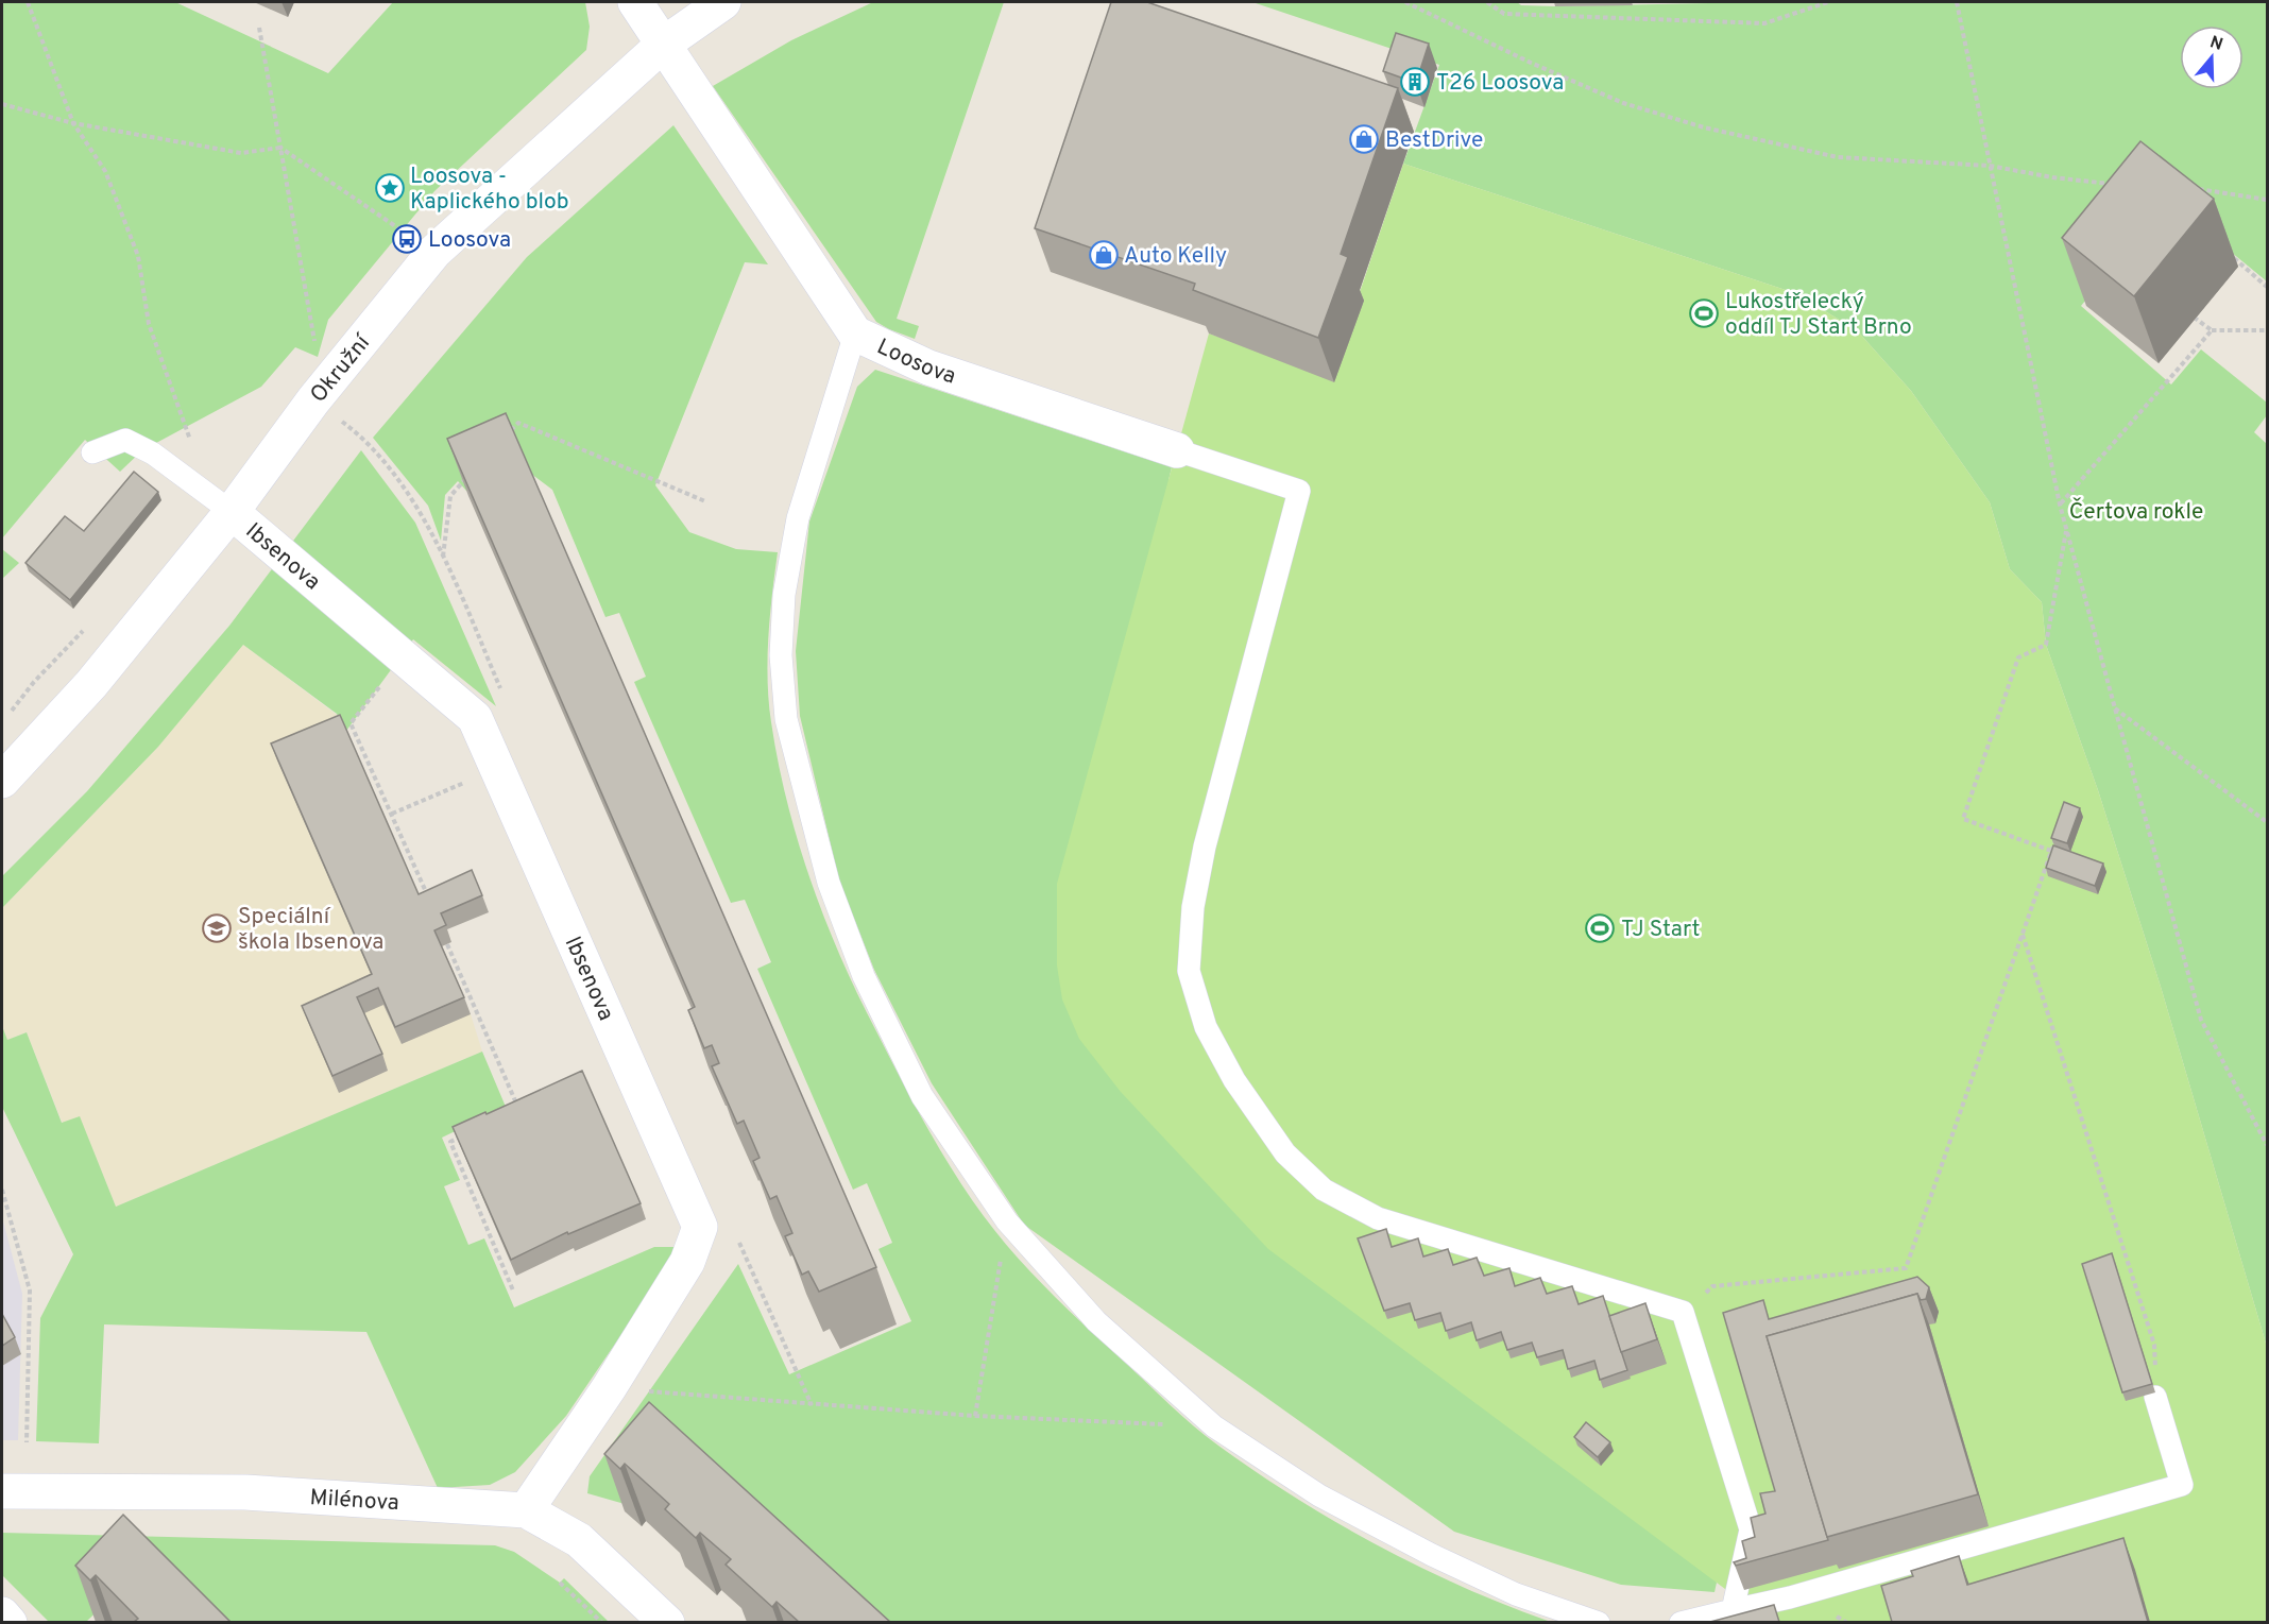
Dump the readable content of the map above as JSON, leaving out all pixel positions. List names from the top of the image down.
{
  "streets": {
    "street": [
      "Loosova",
      "Okružní",
      "Ibsenova",
      "Milénova"
    ]
  },
  "crossings": [
    ["Loosova", "Okružní"],
    ["Okružní", "Ibsenova"],
    ["Ibsenova", "Milénova"]
  ],
  "parks": ["Čertova rokle"],
  "places": {
    "building": ["T26 Loosova"],
    "shop": ["BestDrive", "Auto Kelly"],
    "place": ["Loosova - Kaplického blob"],
    "bus stop": ["Loosova"],
    "sports": ["Lukostřelecký oddíl TJ Start Brno", "TJ Start"],
    "school or university": ["Speciální škola Ibsenova"]
  },
  "north": "top"
}
